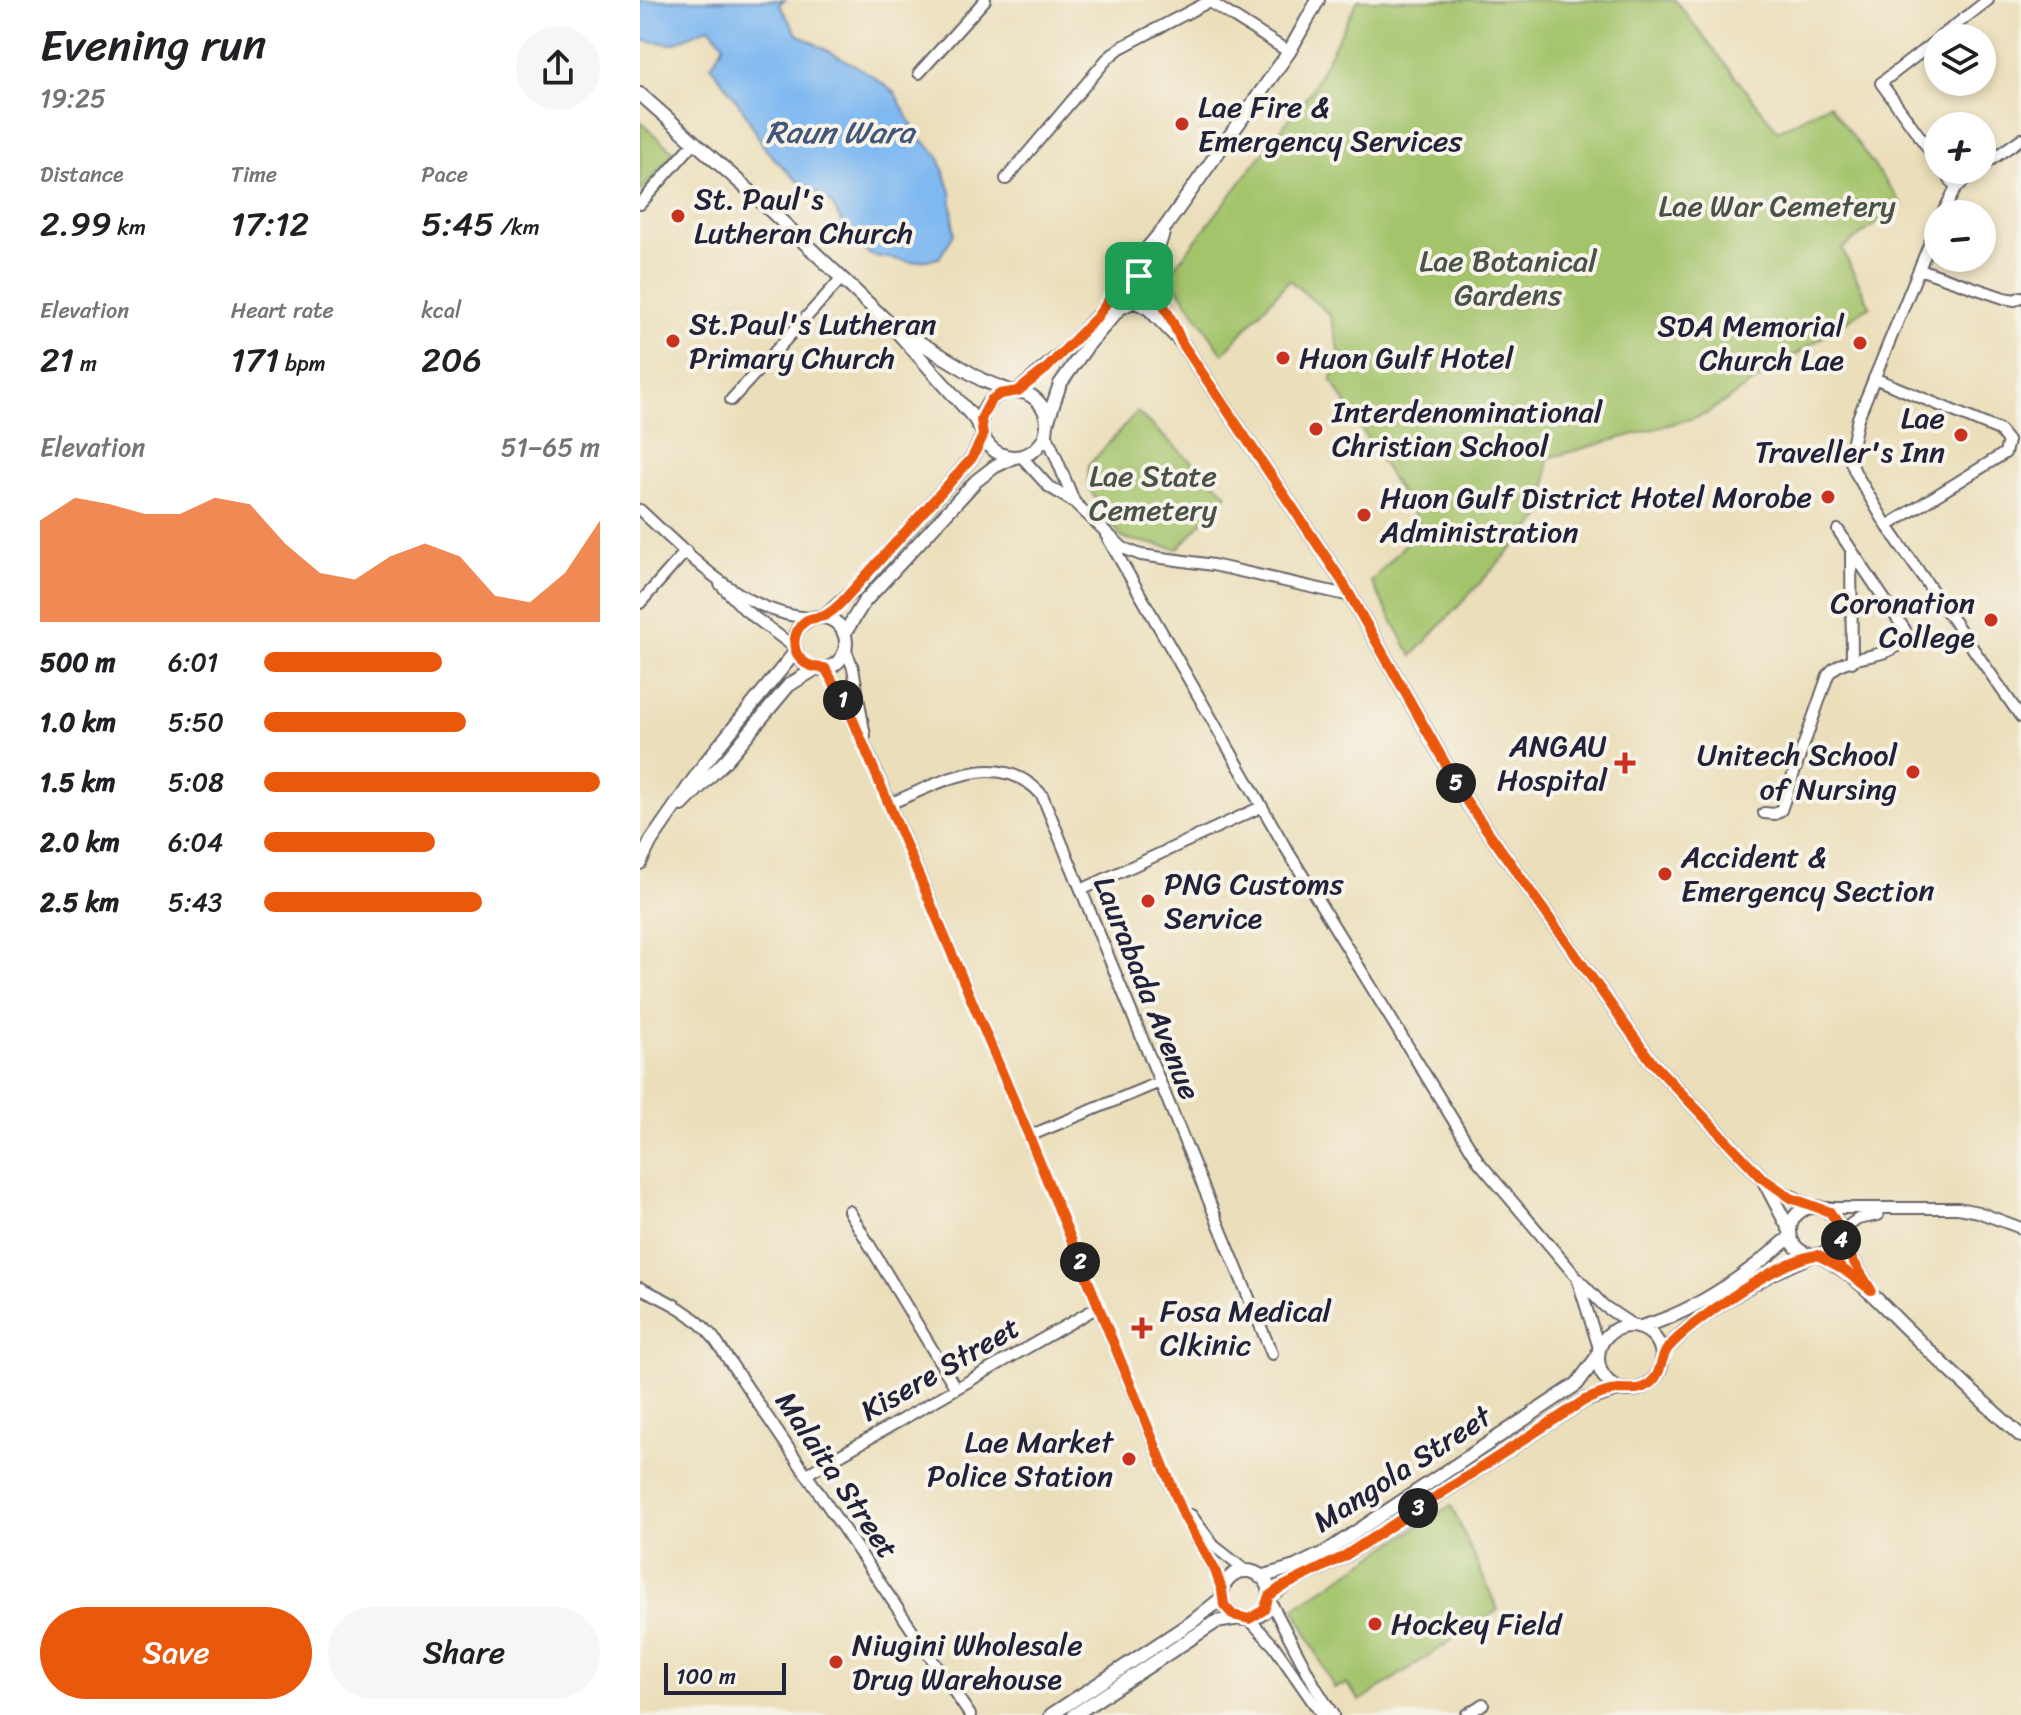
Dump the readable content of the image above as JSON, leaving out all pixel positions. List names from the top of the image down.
{
  "streets": {
    "main road": ["Mangola Street"],
    "street": ["Laurabada Avenue", "Kisere Street", "Malaita Street"]
  },
  "crossings": [
    ["Kisere Street", "Malaita Street"]
  ],
  "water": ["Raun Wara"],
  "parks": ["Lae War Cemetery", "Lae Botanical Gardens", "Lae State Cemetery"],
  "places": {
    "other": [
      "Lae Fire & Emergency Services",
      "St. Paul's Lutheran Church",
      "St.Paul's Lutheran Primary Church",
      "SDA Memorial Church Lae",
      "Huon Gulf Hotel",
      "Interdenominational Christian School",
      "Lae Traveller's Inn",
      "Hotel Morobe",
      "Huon Gulf District Administration",
      "Coronation College",
      "Unitech School of Nursing",
      "Accident & Emergency Section",
      "PNG Customs Service",
      "Lae Market Police Station",
      "Hockey Field",
      "Niugini Wholesale Drug Warehouse"
    ],
    "health": ["ANGAU Hospital", "Fosa Medical Clkinic"]
  },
  "scale_bar": "100 m",
  "page": {
    "heading": ["Evening run", "19:25"],
    "map_buttons": ["+", "−"],
    "stats": [
      ["Distance", "2.99 km"],
      ["Time", "17:12"],
      ["Pace", "5:45 /km"],
      ["Elevation", "21 m"],
      ["Heart rate", "171 bpm"],
      ["kcal", "206"]
    ],
    "chart": ["Elevation", "51–65 m"],
    "list": [
      {
        "name": "500 m",
        "note": "6:01"
      },
      {
        "name": "1.0 km",
        "note": "5:50"
      },
      {
        "name": "1.5 km",
        "note": "5:08"
      },
      {
        "name": "2.0 km",
        "note": "6:04"
      },
      {
        "name": "2.5 km",
        "note": "5:43"
      }
    ],
    "pins": [
      "1",
      "5",
      "4",
      "2",
      "3"
    ],
    "buttons": ["Save", "Share"],
    "scale": "100 m"
  }
}
